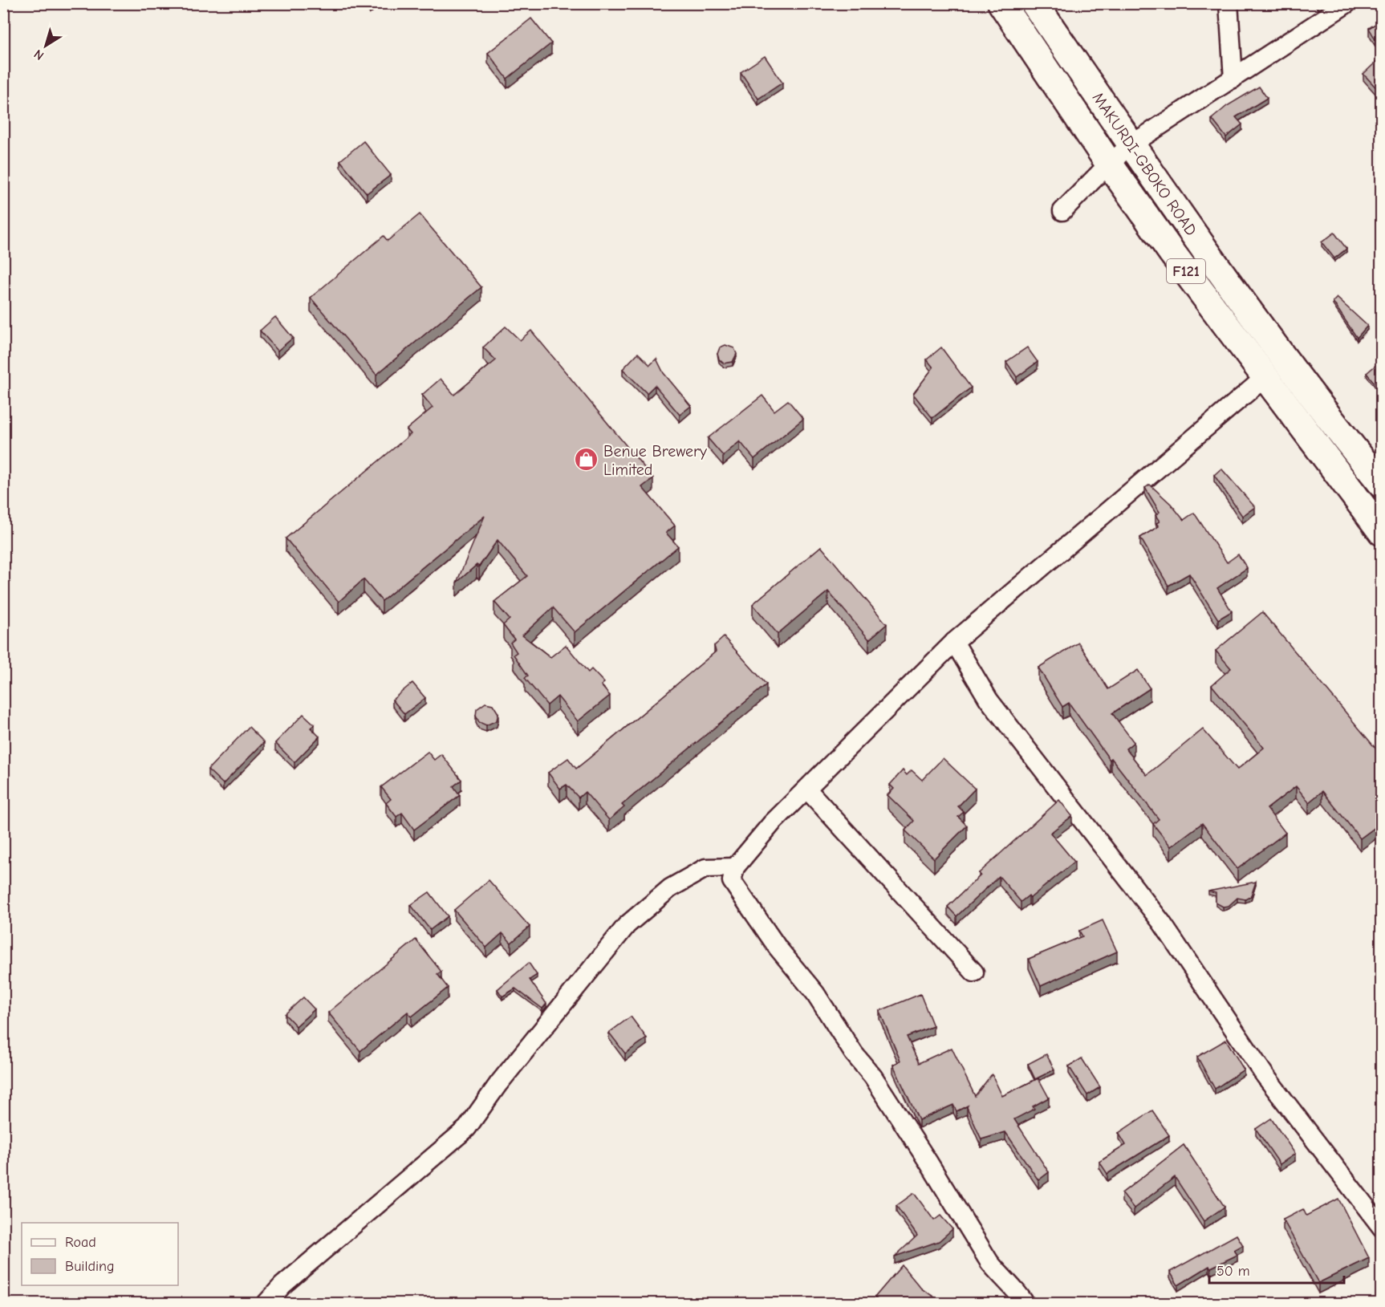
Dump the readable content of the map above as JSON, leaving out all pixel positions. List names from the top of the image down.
{
  "streets": {
    "main road": ["MAKURDI-GBOKO ROAD", "F121"]
  },
  "places": {
    "shop": ["Benue Brewery Limited"]
  },
  "legend": ["Road", "Building"],
  "scale_bar": "50 m",
  "north": "bottom left"
}
